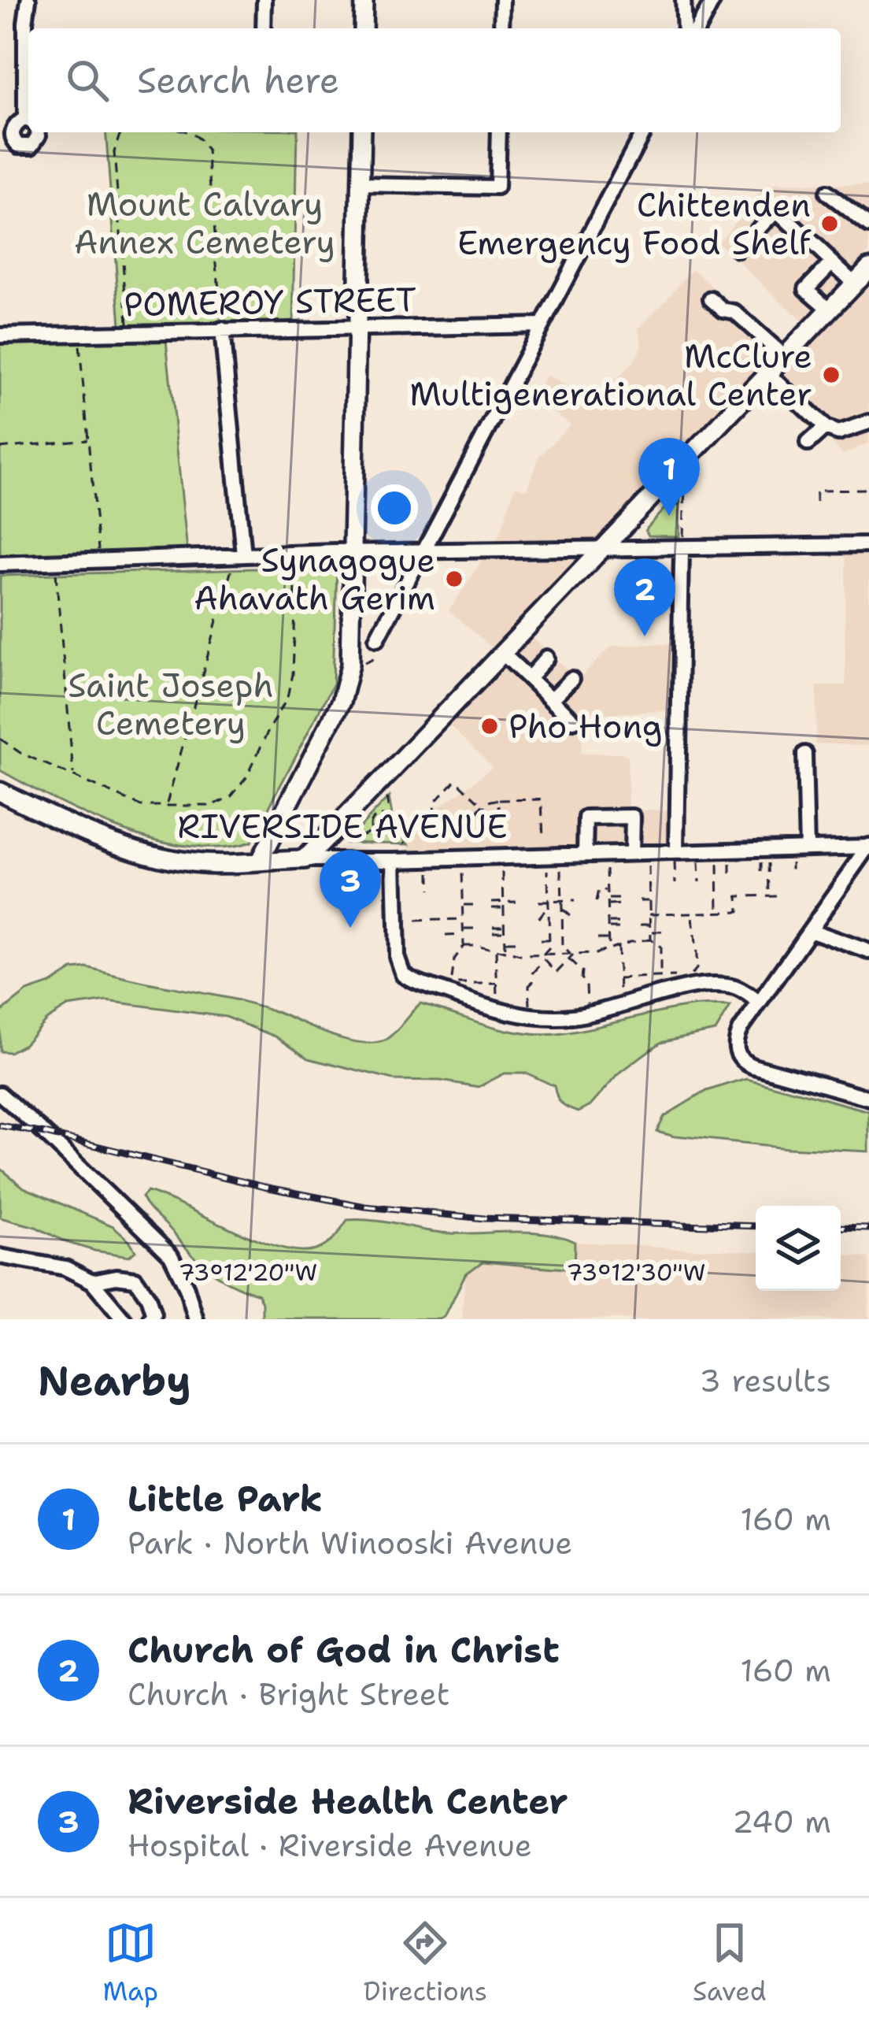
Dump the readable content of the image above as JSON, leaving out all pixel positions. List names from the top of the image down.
{
  "streets": {
    "main road": ["RIVERSIDE AVENUE"],
    "street": ["POMEROY STREET"]
  },
  "parks": ["Mount Calvary Annex Cemetery", "Saint Joseph Cemetery"],
  "places": [
    "Chittenden Emergency Food Shelf",
    "McClure Multigenerational Center",
    "Synagogue Ahavath Gerim",
    "Pho Hong"
  ],
  "page": {
    "search": "Search here",
    "pins": ["1", "2", "3"],
    "heading": ["Nearby", "3 results"],
    "list": [
      {
        "mark": "1",
        "name": "Little Park",
        "note": "Park · North Winooski Avenue",
        "value": "160 m"
      },
      {
        "mark": "2",
        "name": "Church of God in Christ",
        "note": "Church · Bright Street",
        "value": "160 m"
      },
      {
        "mark": "3",
        "name": "Riverside Health Center",
        "note": "Hospital · Riverside Avenue",
        "value": "240 m"
      }
    ],
    "nav": ["Map", "Directions", "Saved"]
  },
  "coordinates": ["73°12'20\"W", "73°12'30\"W"]
}
